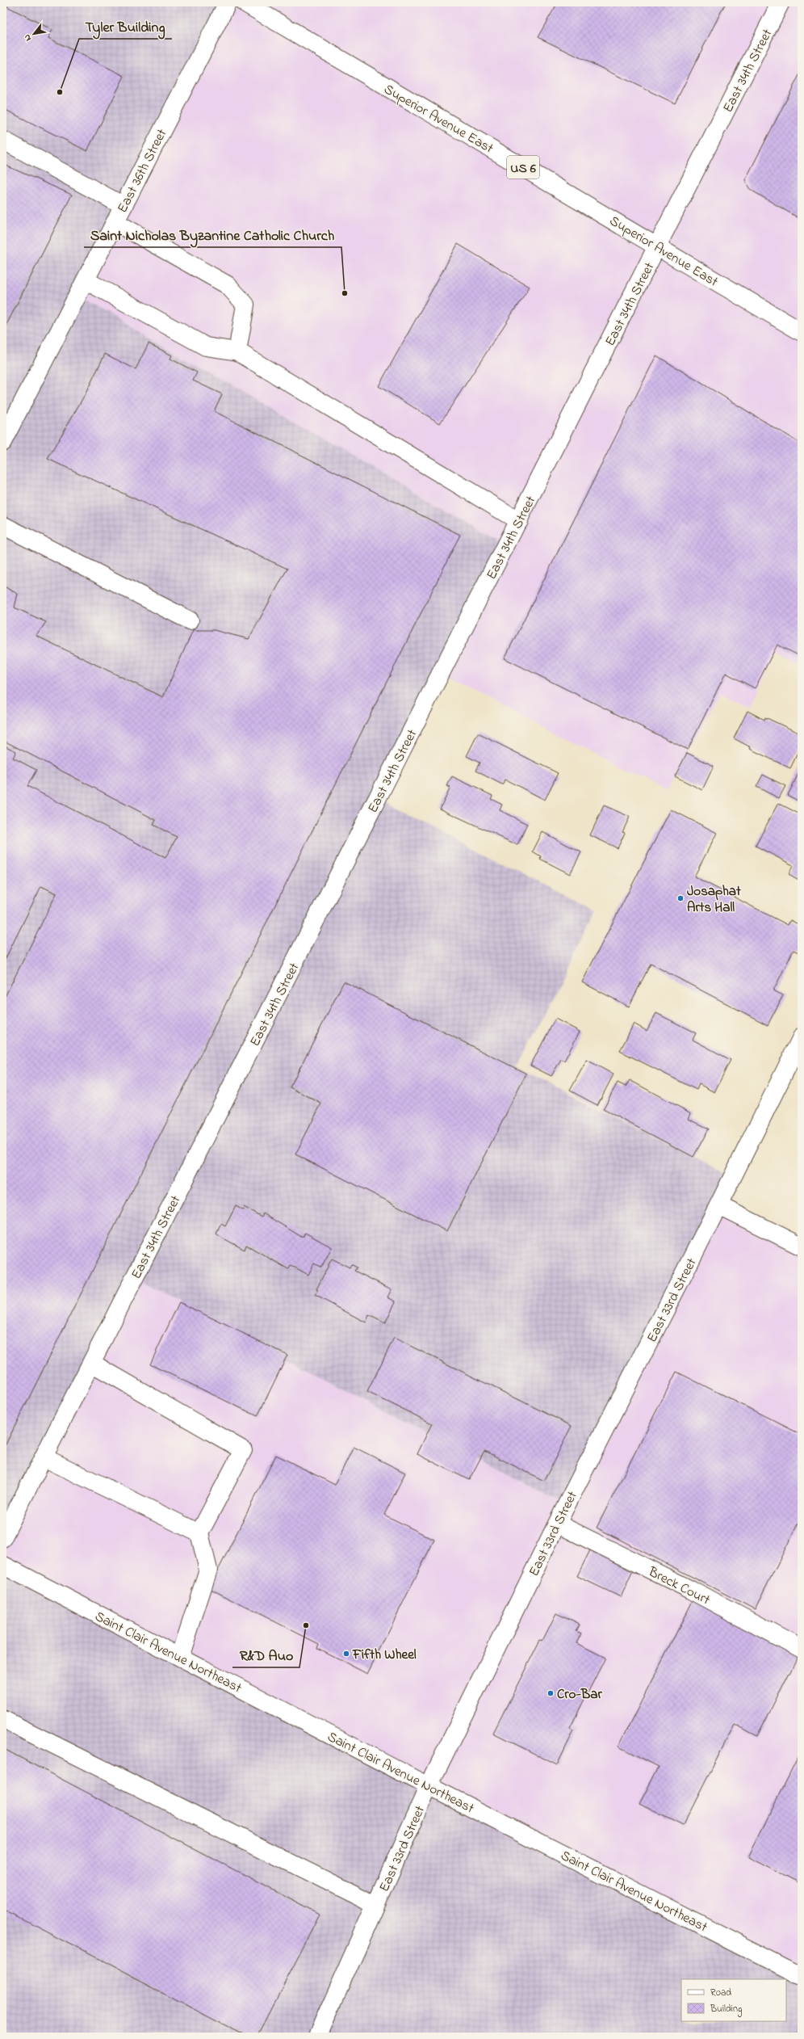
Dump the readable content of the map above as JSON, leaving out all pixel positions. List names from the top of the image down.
{
  "streets": {
    "street": [
      "East 34th Street",
      "Superior Avenue East",
      "US 6",
      "East 36th Street",
      "East 33rd Street",
      "Breck Court",
      "Saint Clair Avenue Northeast"
    ]
  },
  "crossings": [
    ["East 34th Street", "Superior Avenue East"],
    ["East 33rd Street", "Breck Court"],
    ["East 33rd Street", "Saint Clair Avenue Northeast"]
  ],
  "places": [
    "Tyler Building",
    "Saint Nicholas Byzantine Catholic Church",
    "Josaphat Arts Hall",
    "R&D Auo",
    "Fifth Wheel",
    "Cro-Bar"
  ],
  "legend": ["Road", "Building"],
  "north": "bottom left"
}
